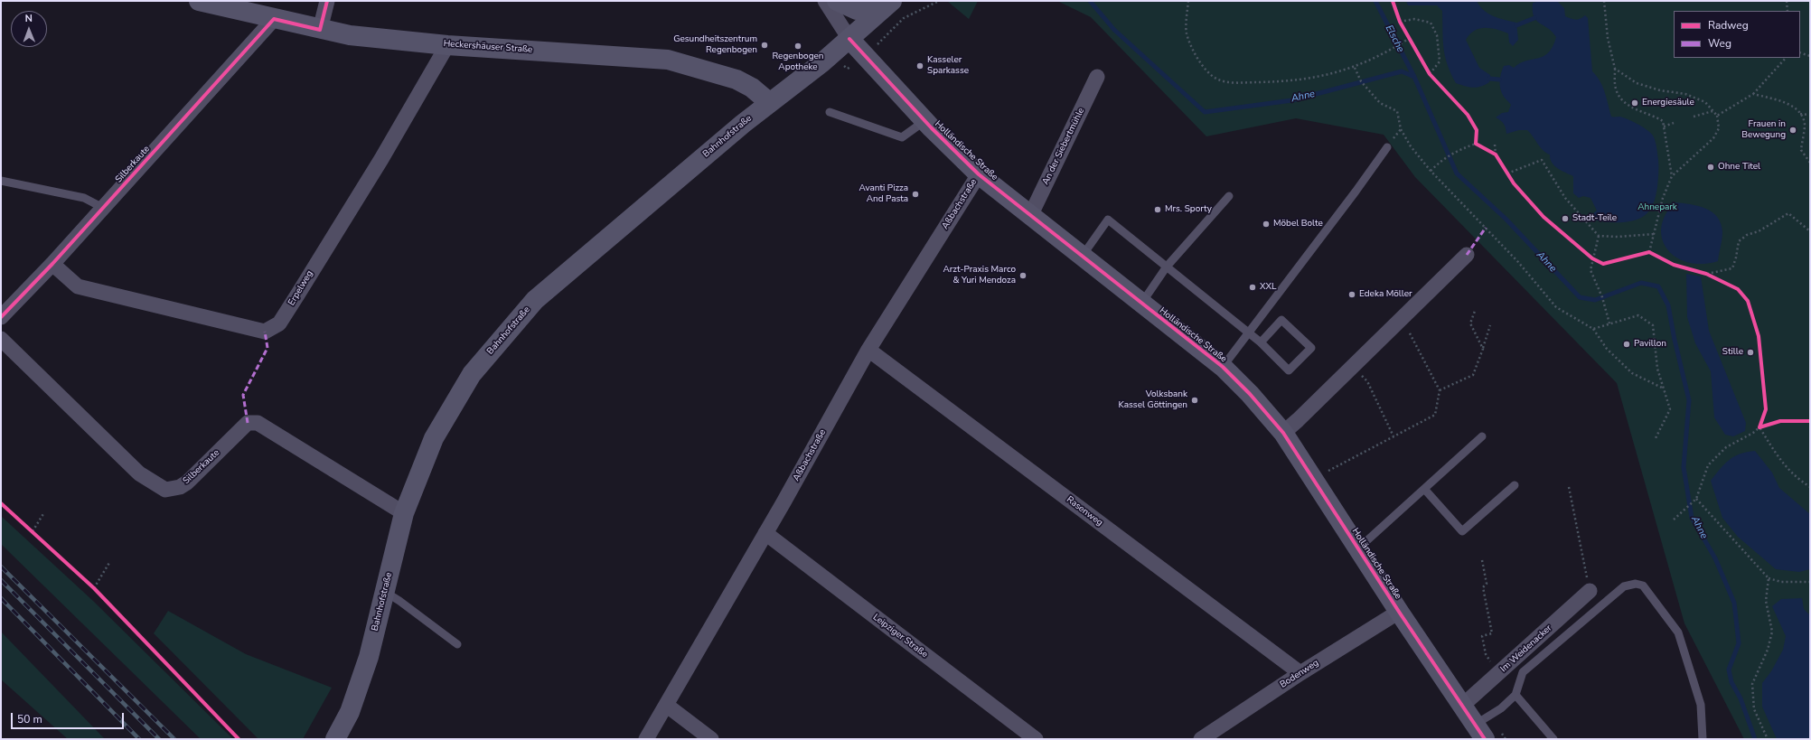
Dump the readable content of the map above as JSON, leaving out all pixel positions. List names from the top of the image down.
{
  "streets": {
    "street": [
      "Heckershäuser Straße",
      "Bahnhofstraße",
      "An der Siebertmühle",
      "Holländische Straße",
      "Silberkaute",
      "Aßbachstraße",
      "Erpelweg",
      "Rasenweg",
      "Leipziger Straße",
      "Im Weidenacker",
      "Bodenweg"
    ]
  },
  "crossings": [
    ["Heckershäuser Straße", "Bahnhofstraße"],
    ["Heckershäuser Straße", "Silberkaute"],
    ["Heckershäuser Straße", "Erpelweg"],
    ["Bahnhofstraße", "Holländische Straße"],
    ["Bahnhofstraße", "Silberkaute"],
    ["An der Siebertmühle", "Holländische Straße"],
    ["Holländische Straße", "Aßbachstraße"],
    ["Holländische Straße", "Im Weidenacker"],
    ["Holländische Straße", "Bodenweg"],
    ["Silberkaute", "Erpelweg"],
    ["Aßbachstraße", "Rasenweg"],
    ["Aßbachstraße", "Leipziger Straße"],
    ["Rasenweg", "Bodenweg"]
  ],
  "water": ["Elsche", "Ahne"],
  "parks": ["Ahnepark"],
  "places": [
    "Gesundheitszentrum Regenbogen",
    "Regenbogen Apotheke",
    "Kasseler Sparkasse",
    "Energiesäule",
    "Frauen in Bewegung",
    "Ohne Titel",
    "Avanti Pizza And Pasta",
    "Mrs. Sporty",
    "Stadt-Teile",
    "Möbel Bolte",
    "Arzt-Praxis Marco & Yuri Mendoza",
    "XXL",
    "Edeka Möller",
    "Pavillon",
    "Stille",
    "Volksbank Kassel Göttingen"
  ],
  "legend": ["Radweg", "Weg"],
  "scale_bar": "50 m",
  "north": "top"
}
